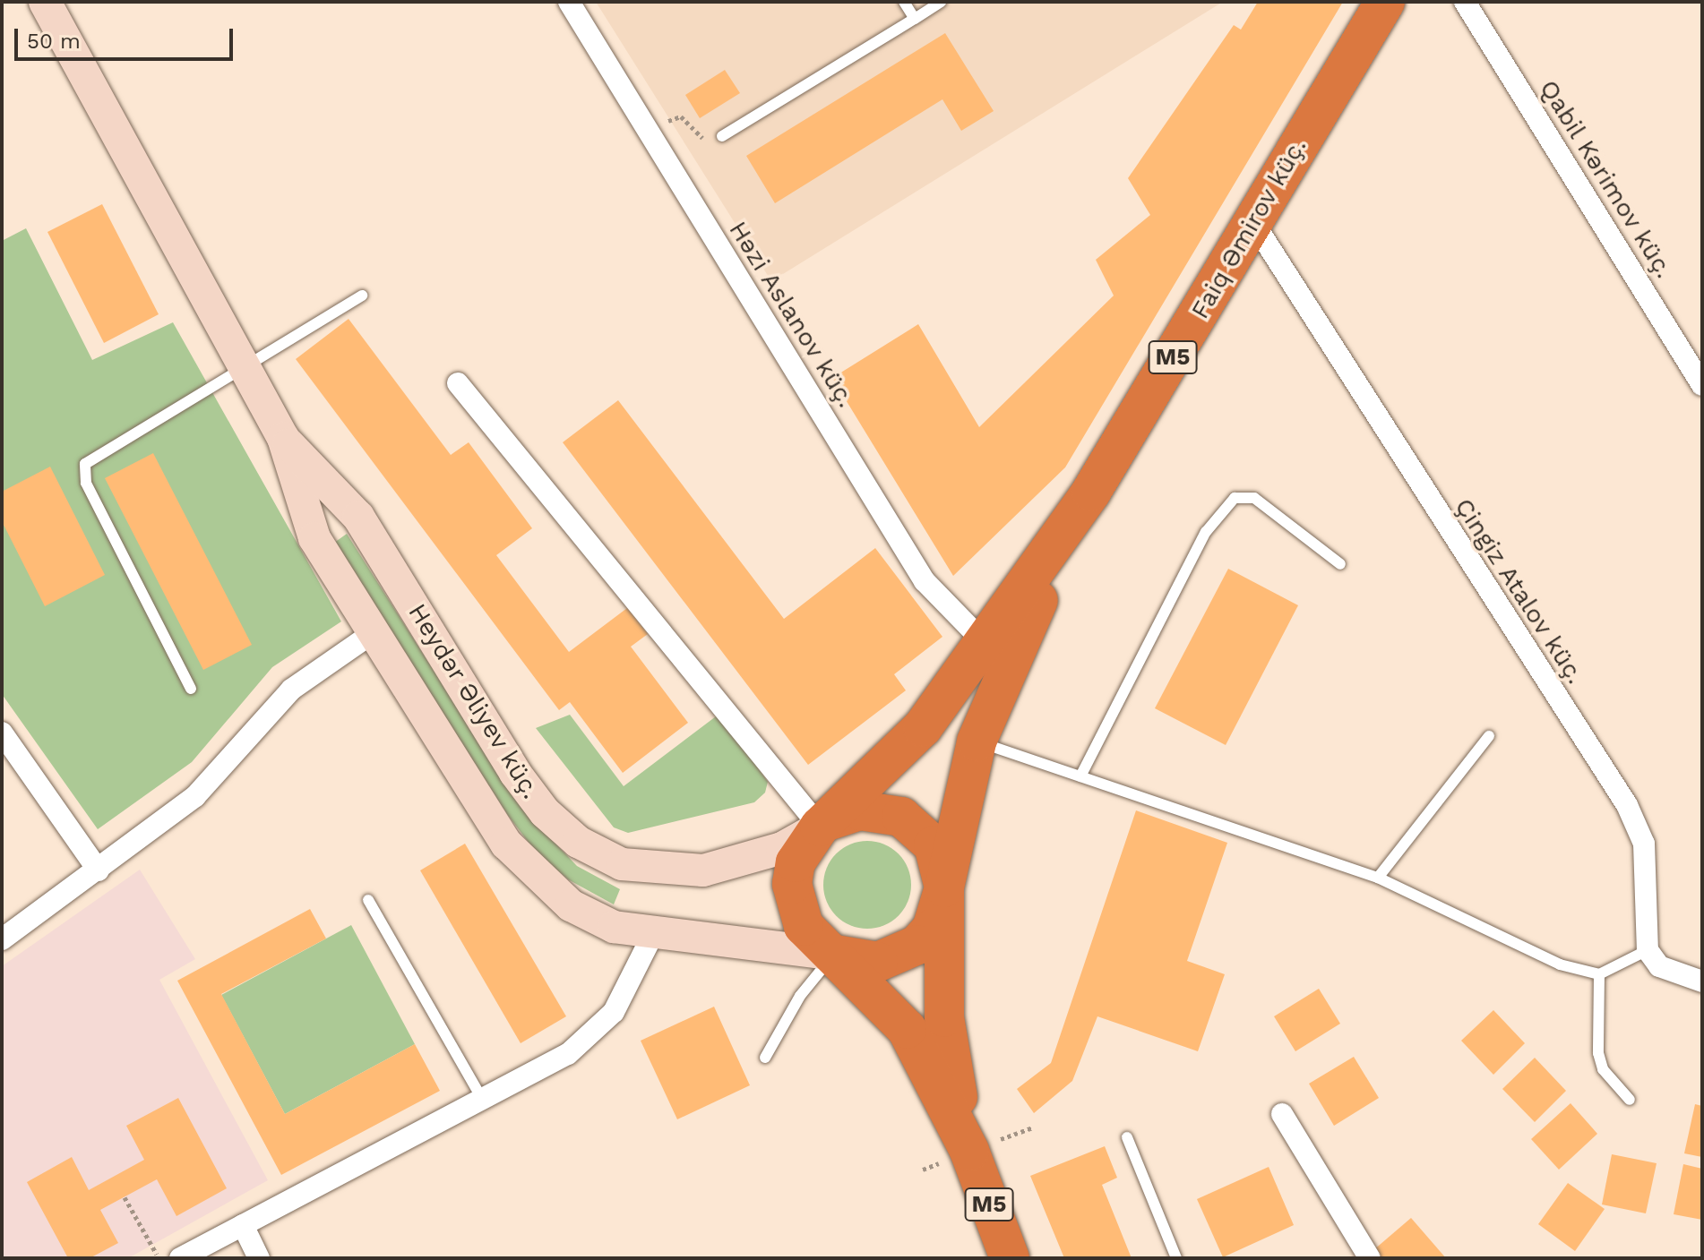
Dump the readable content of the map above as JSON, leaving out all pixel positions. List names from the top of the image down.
{
  "streets": {
    "highway": ["Faiq Əmirov küç.", "M5"],
    "main road": ["Heydər Əliyev küç."],
    "street": ["Qabil Kərimov küç.", "Həzi Aslanov küç.", "Çingiz Atalov küç."]
  },
  "crossings": [
    ["Faiq Əmirov küç.", "Çingiz Atalov küç."]
  ],
  "scale_bar": "50 m"
}
